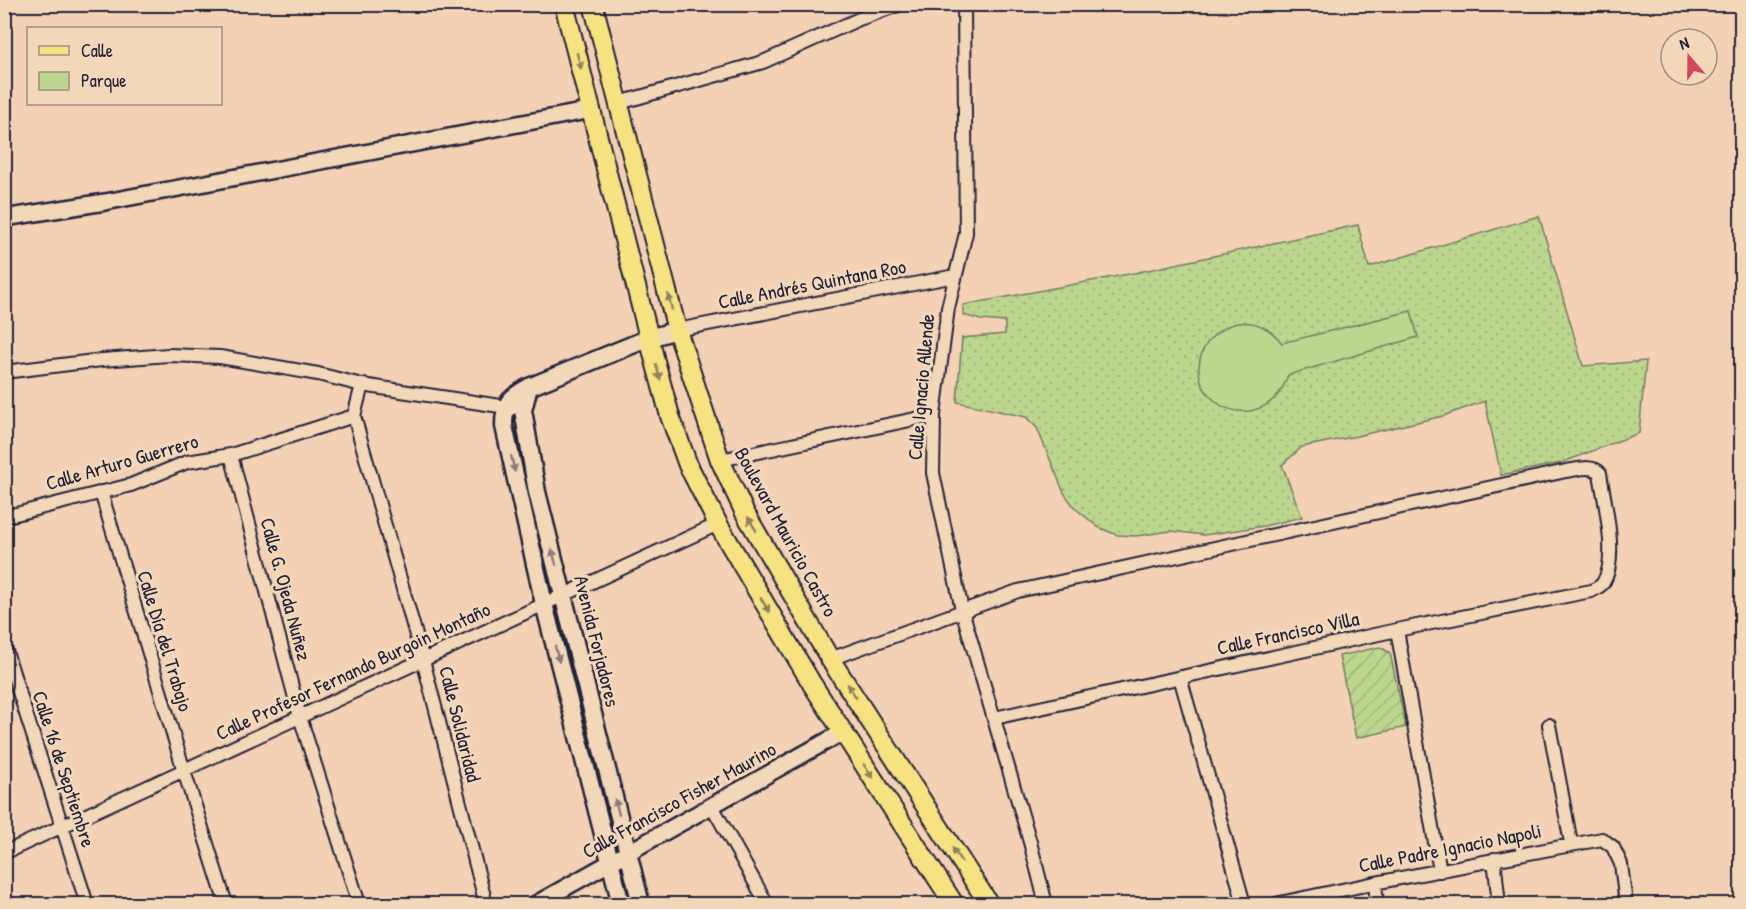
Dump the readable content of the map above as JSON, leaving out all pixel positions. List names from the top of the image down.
{
  "streets": {
    "main road": ["Boulevard Mauricio Castro", "Avenida Forjadores"],
    "street": [
      "Calle Andrés Quintana Roo",
      "Calle Ignacio Allende",
      "Calle Arturo Guerrero",
      "Calle G. Ojeda Nuñez",
      "Calle Francisco Villa",
      "Calle Día del Trabajo",
      "Calle Profesor Fernando Burgoin Montaño",
      "Calle Solidaridad",
      "Calle 16 de Septiembre",
      "Calle Francisco Fisher Maurino",
      "Calle Padre Ignacio Napoli"
    ]
  },
  "crossings": [
    ["Calle Andrés Quintana Roo", "Calle Ignacio Allende"],
    ["Calle Andrés Quintana Roo", "Boulevard Mauricio Castro"],
    ["Calle Ignacio Allende", "Calle Francisco Villa"],
    ["Calle Arturo Guerrero", "Calle G. Ojeda Nuñez"],
    ["Calle Arturo Guerrero", "Calle Día del Trabajo"],
    ["Calle Arturo Guerrero", "Calle Solidaridad"],
    ["Calle G. Ojeda Nuñez", "Calle Profesor Fernando Burgoin Montaño"],
    ["Calle Día del Trabajo", "Calle Profesor Fernando Burgoin Montaño"],
    ["Avenida Forjadores", "Calle Profesor Fernando Burgoin Montaño"],
    ["Avenida Forjadores", "Calle Francisco Fisher Maurino"],
    ["Calle Profesor Fernando Burgoin Montaño", "Calle Solidaridad"],
    ["Calle Profesor Fernando Burgoin Montaño", "Calle 16 de Septiembre"]
  ],
  "legend": ["Calle", "Parque"],
  "north": "top"
}
